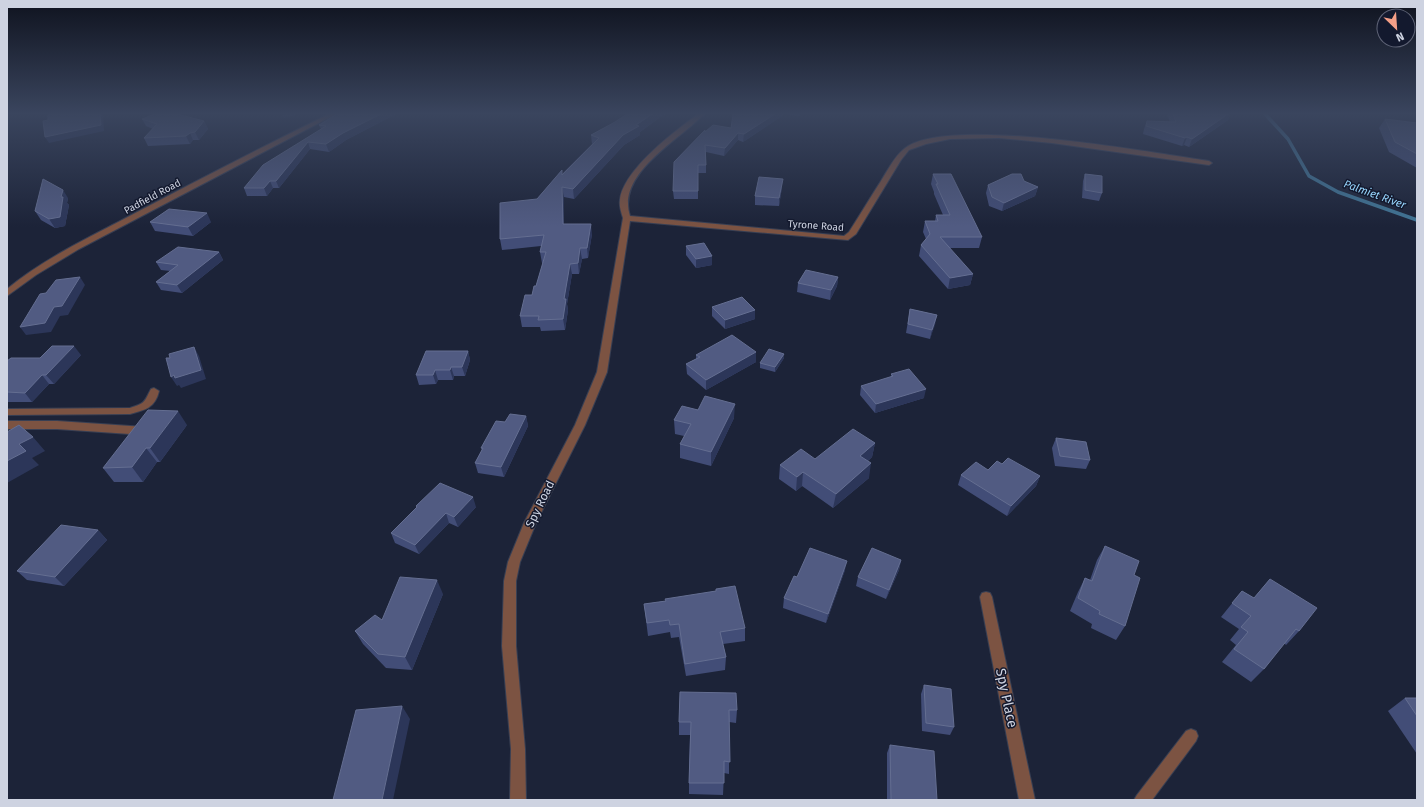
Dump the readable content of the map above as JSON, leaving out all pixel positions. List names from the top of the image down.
{
  "streets": {
    "street": [
      "Padfield Road",
      "Tyrone Road",
      "Spy Road",
      "Spy Place"
    ]
  },
  "crossings": [
    ["Tyrone Road", "Spy Road"]
  ],
  "water": ["Palmiet River"],
  "north": "bottom right"
}
